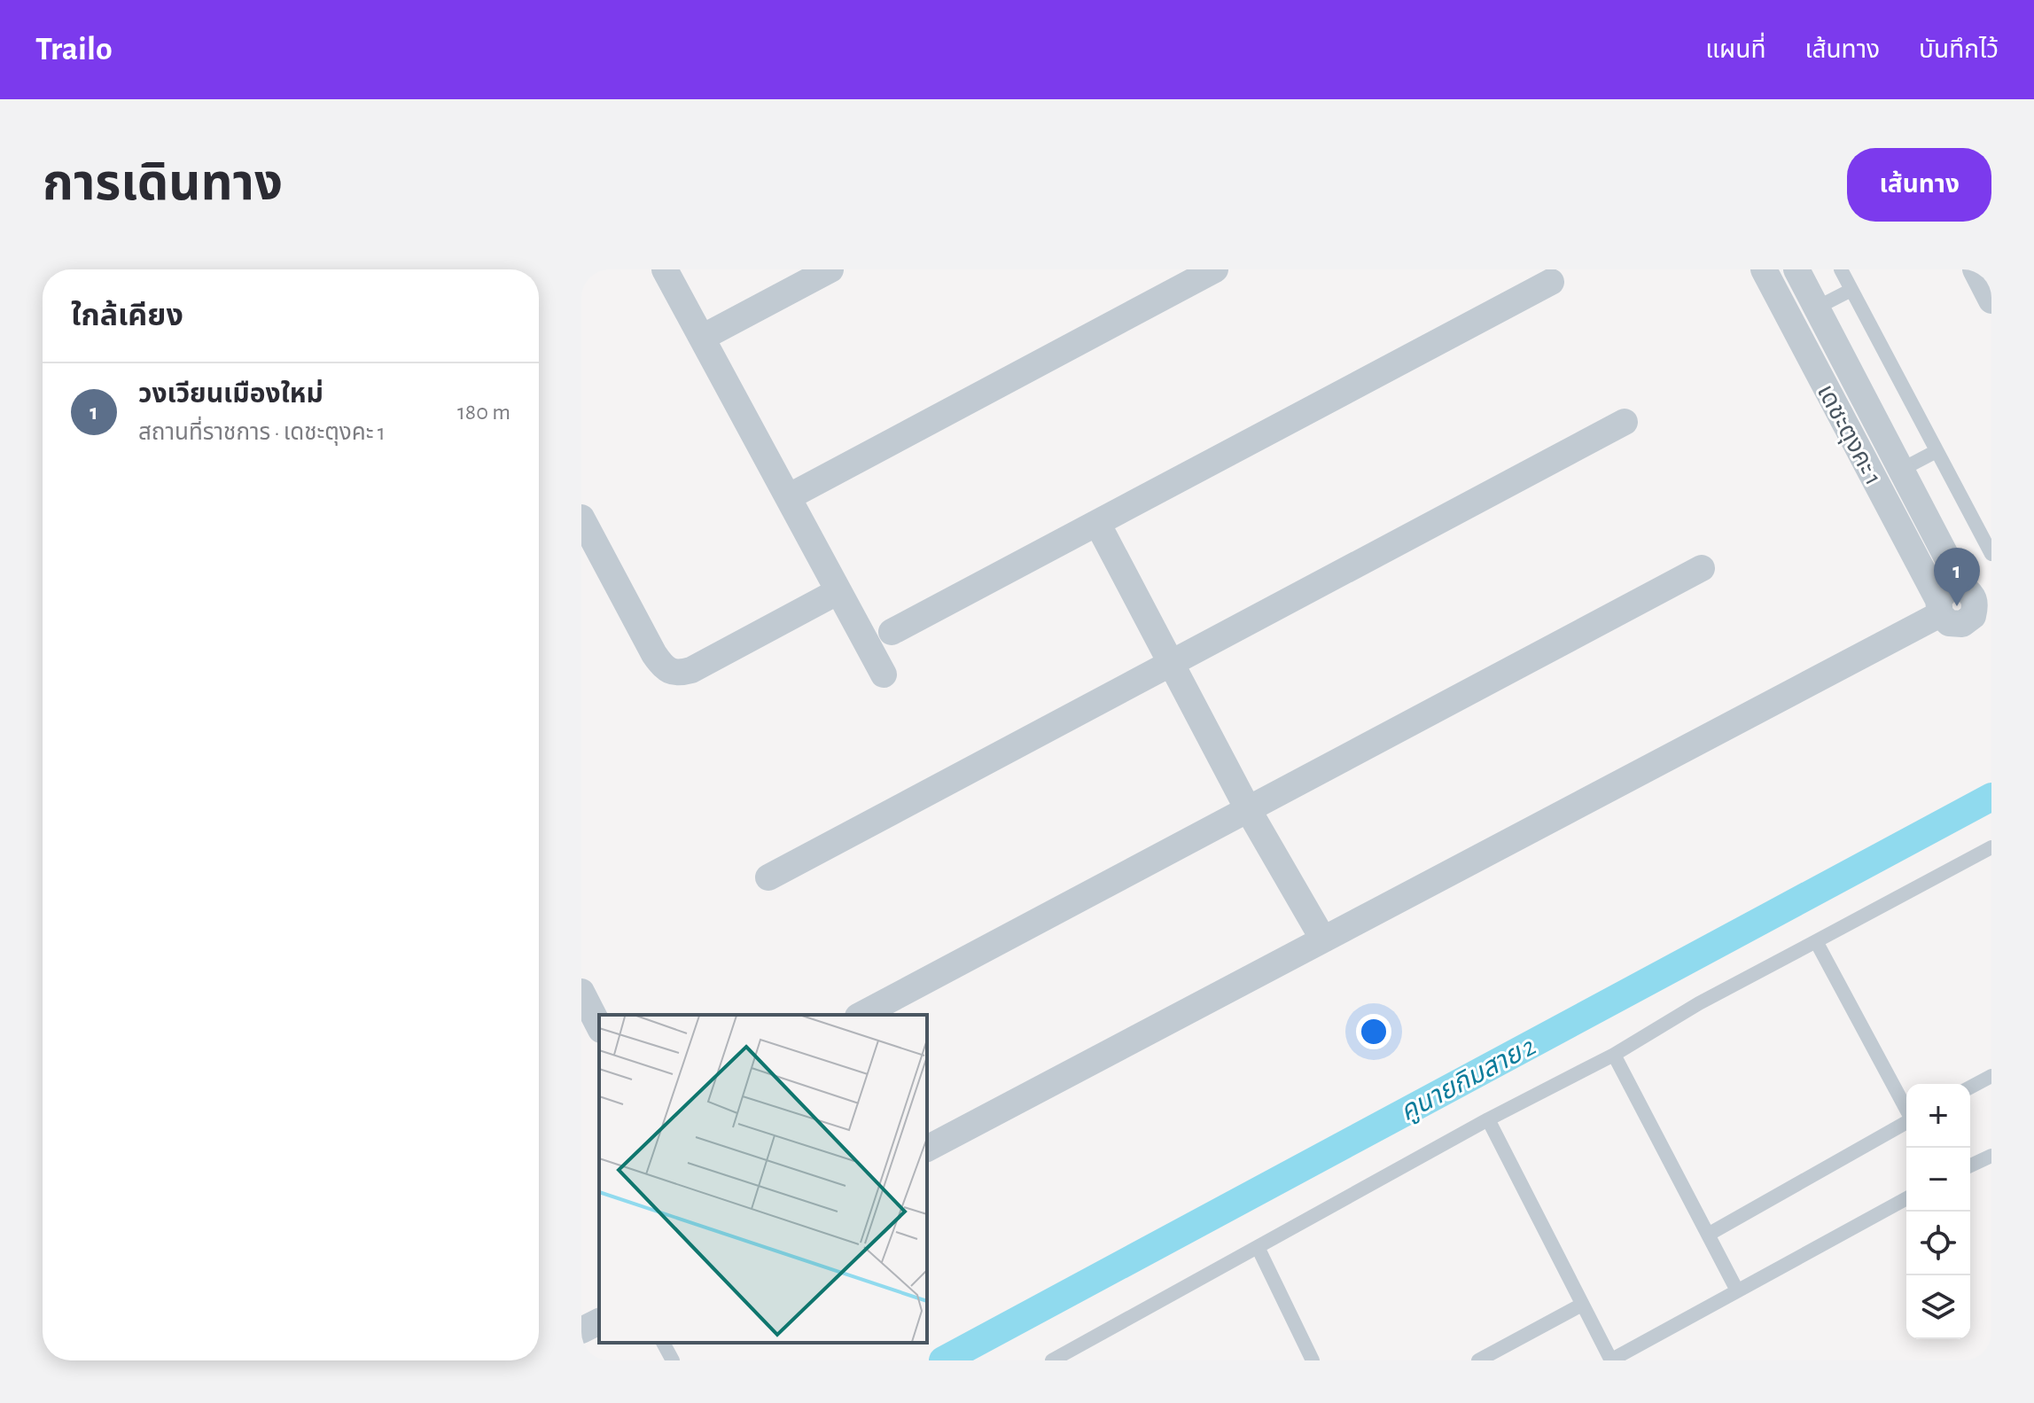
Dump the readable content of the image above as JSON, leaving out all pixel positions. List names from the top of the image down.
{
  "streets": {
    "street": ["เดชะตุงคะ 1"]
  },
  "water": ["คูนายกิมสาย 2"],
  "page": {
    "header": "Trailo",
    "nav": ["แผนที่", "เส้นทาง", "บันทึกไว้"],
    "title": "การเดินทาง",
    "buttons": "เส้นทาง",
    "heading": "ใกล้เคียง",
    "list": [
      {
        "mark": "1",
        "name": "วงเวียนเมืองใหม่",
        "note": "สถานที่ราชการ · เดชะตุงคะ 1",
        "value": "180 m"
      }
    ],
    "pins": "1",
    "map_buttons": ["+", "−"]
  }
}
